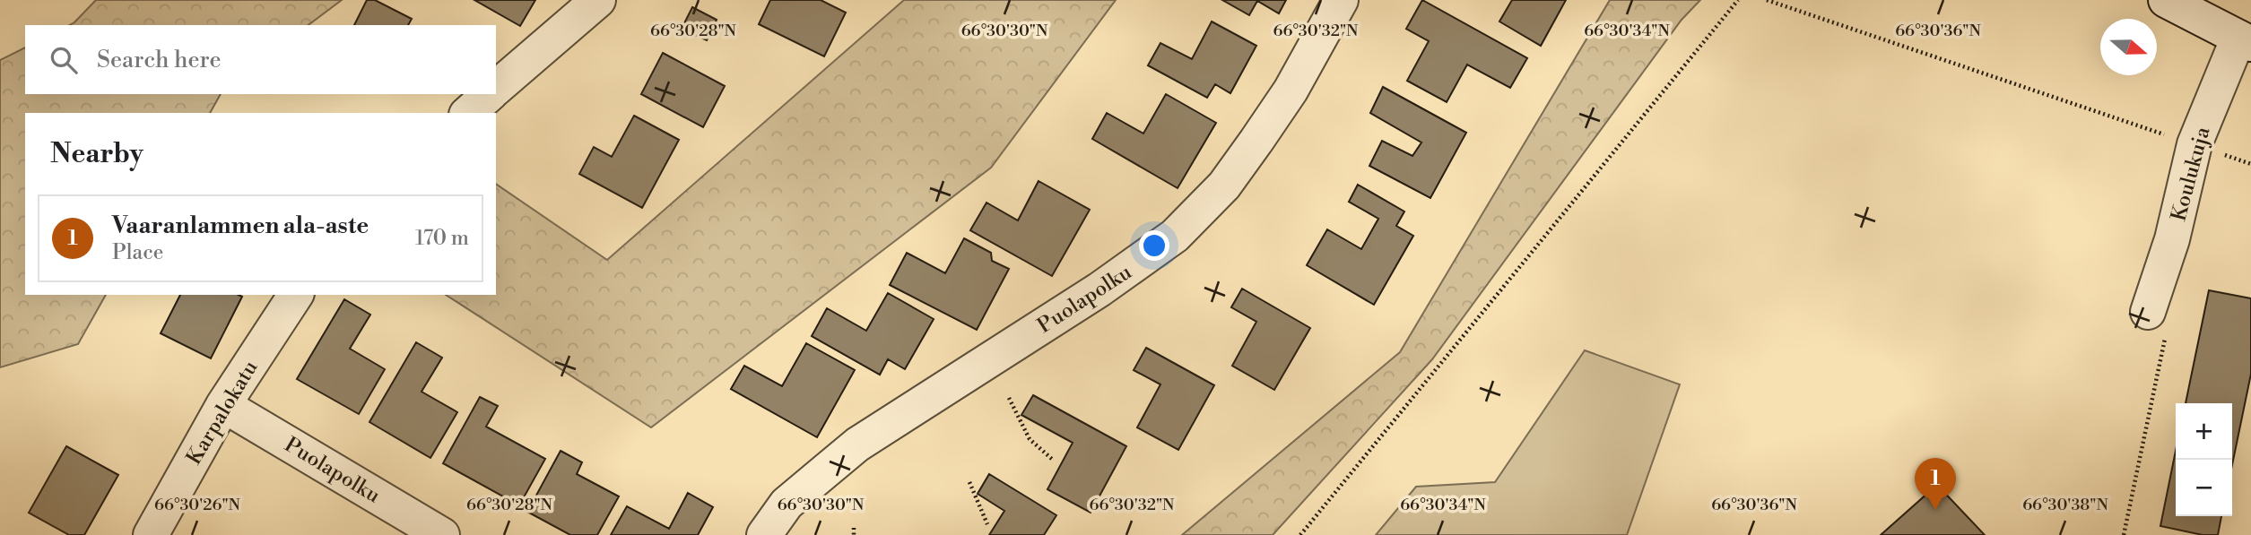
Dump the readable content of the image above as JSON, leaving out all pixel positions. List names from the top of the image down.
{
  "streets": {
    "street": ["Koulukuja", "Puolapolku", "Karpalokatu"]
  },
  "crossings": [
    ["Puolapolku", "Karpalokatu"]
  ],
  "north": "right",
  "page": {
    "search": "Search here",
    "heading": "Nearby",
    "list": [
      {
        "mark": "1",
        "name": "Vaaranlammen ala-aste",
        "note": "Place",
        "value": "170 m"
      }
    ],
    "map_buttons": ["+", "−"],
    "pins": "1"
  },
  "coordinates": [
    "66°30'36\"N",
    "66°30'28\"N",
    "66°30'30\"N",
    "66°30'32\"N",
    "66°30'34\"N",
    "66°30'26\"N",
    "66°30'38\"N"
  ]
}
